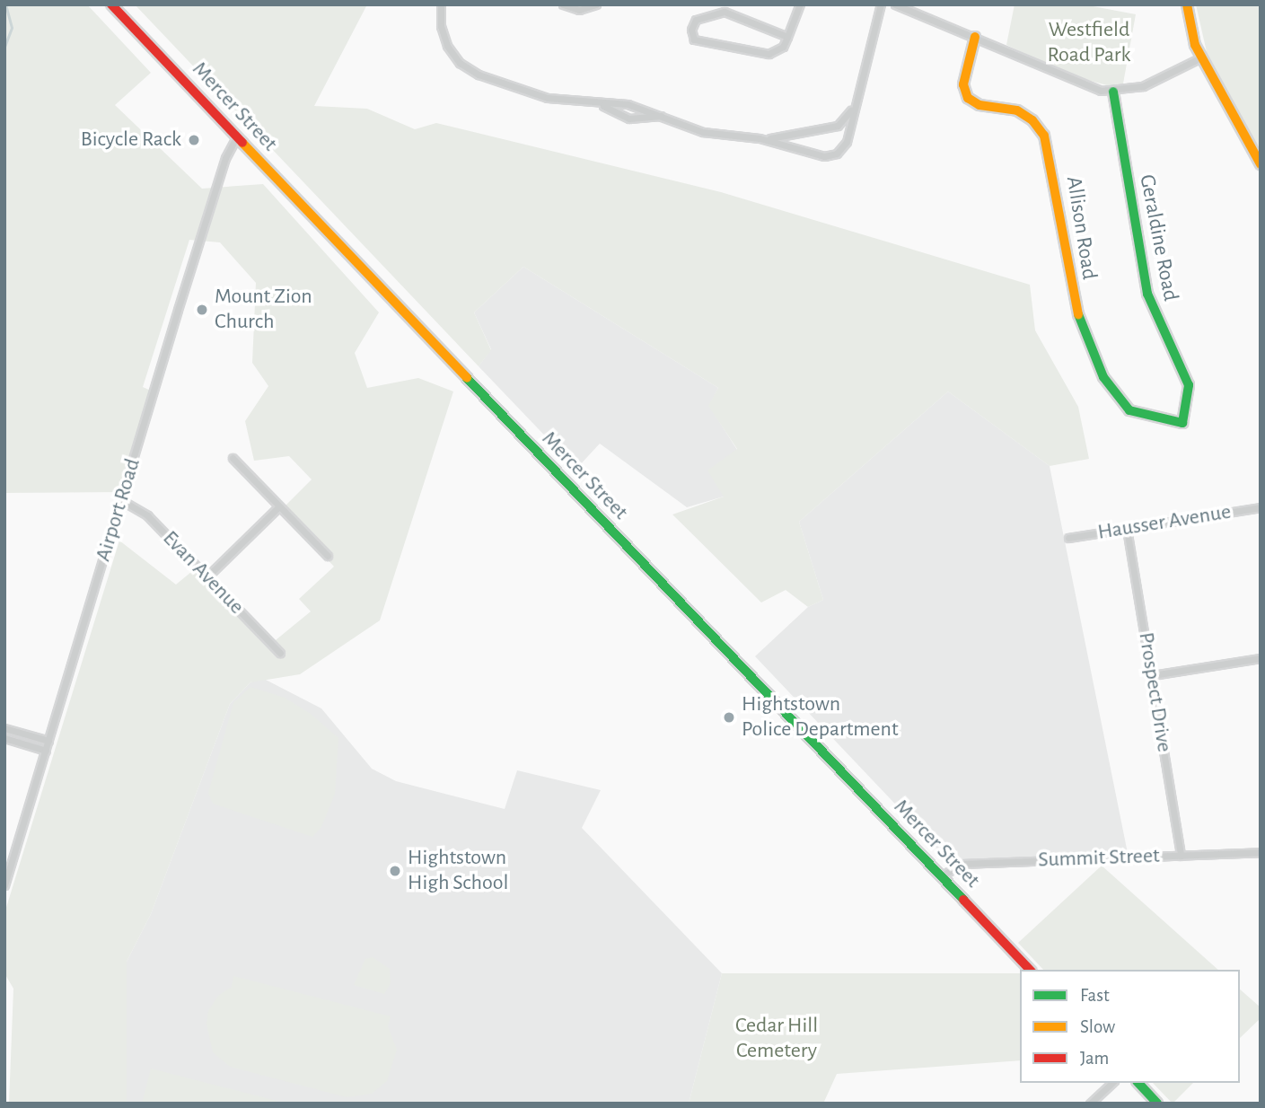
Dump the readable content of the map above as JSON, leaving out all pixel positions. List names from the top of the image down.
{
  "streets": {
    "main road": ["Mercer Street", "Allison Road", "Geraldine Road"],
    "street": [
      "Airport Road",
      "Hausser Avenue",
      "Evan Avenue",
      "Prospect Drive",
      "Summit Street"
    ]
  },
  "crossings": [
    ["Mercer Street", "Airport Road"],
    ["Mercer Street", "Summit Street"],
    ["Allison Road", "Geraldine Road"],
    ["Airport Road", "Evan Avenue"],
    ["Hausser Avenue", "Prospect Drive"],
    ["Prospect Drive", "Summit Street"]
  ],
  "parks": ["Westfield Road Park", "Cedar Hill Cemetery"],
  "places": [
    "Bicycle Rack",
    "Mount Zion Church",
    "Hightstown Police Department",
    "Hightstown High School"
  ],
  "legend": ["Fast", "Slow", "Jam"]
}
